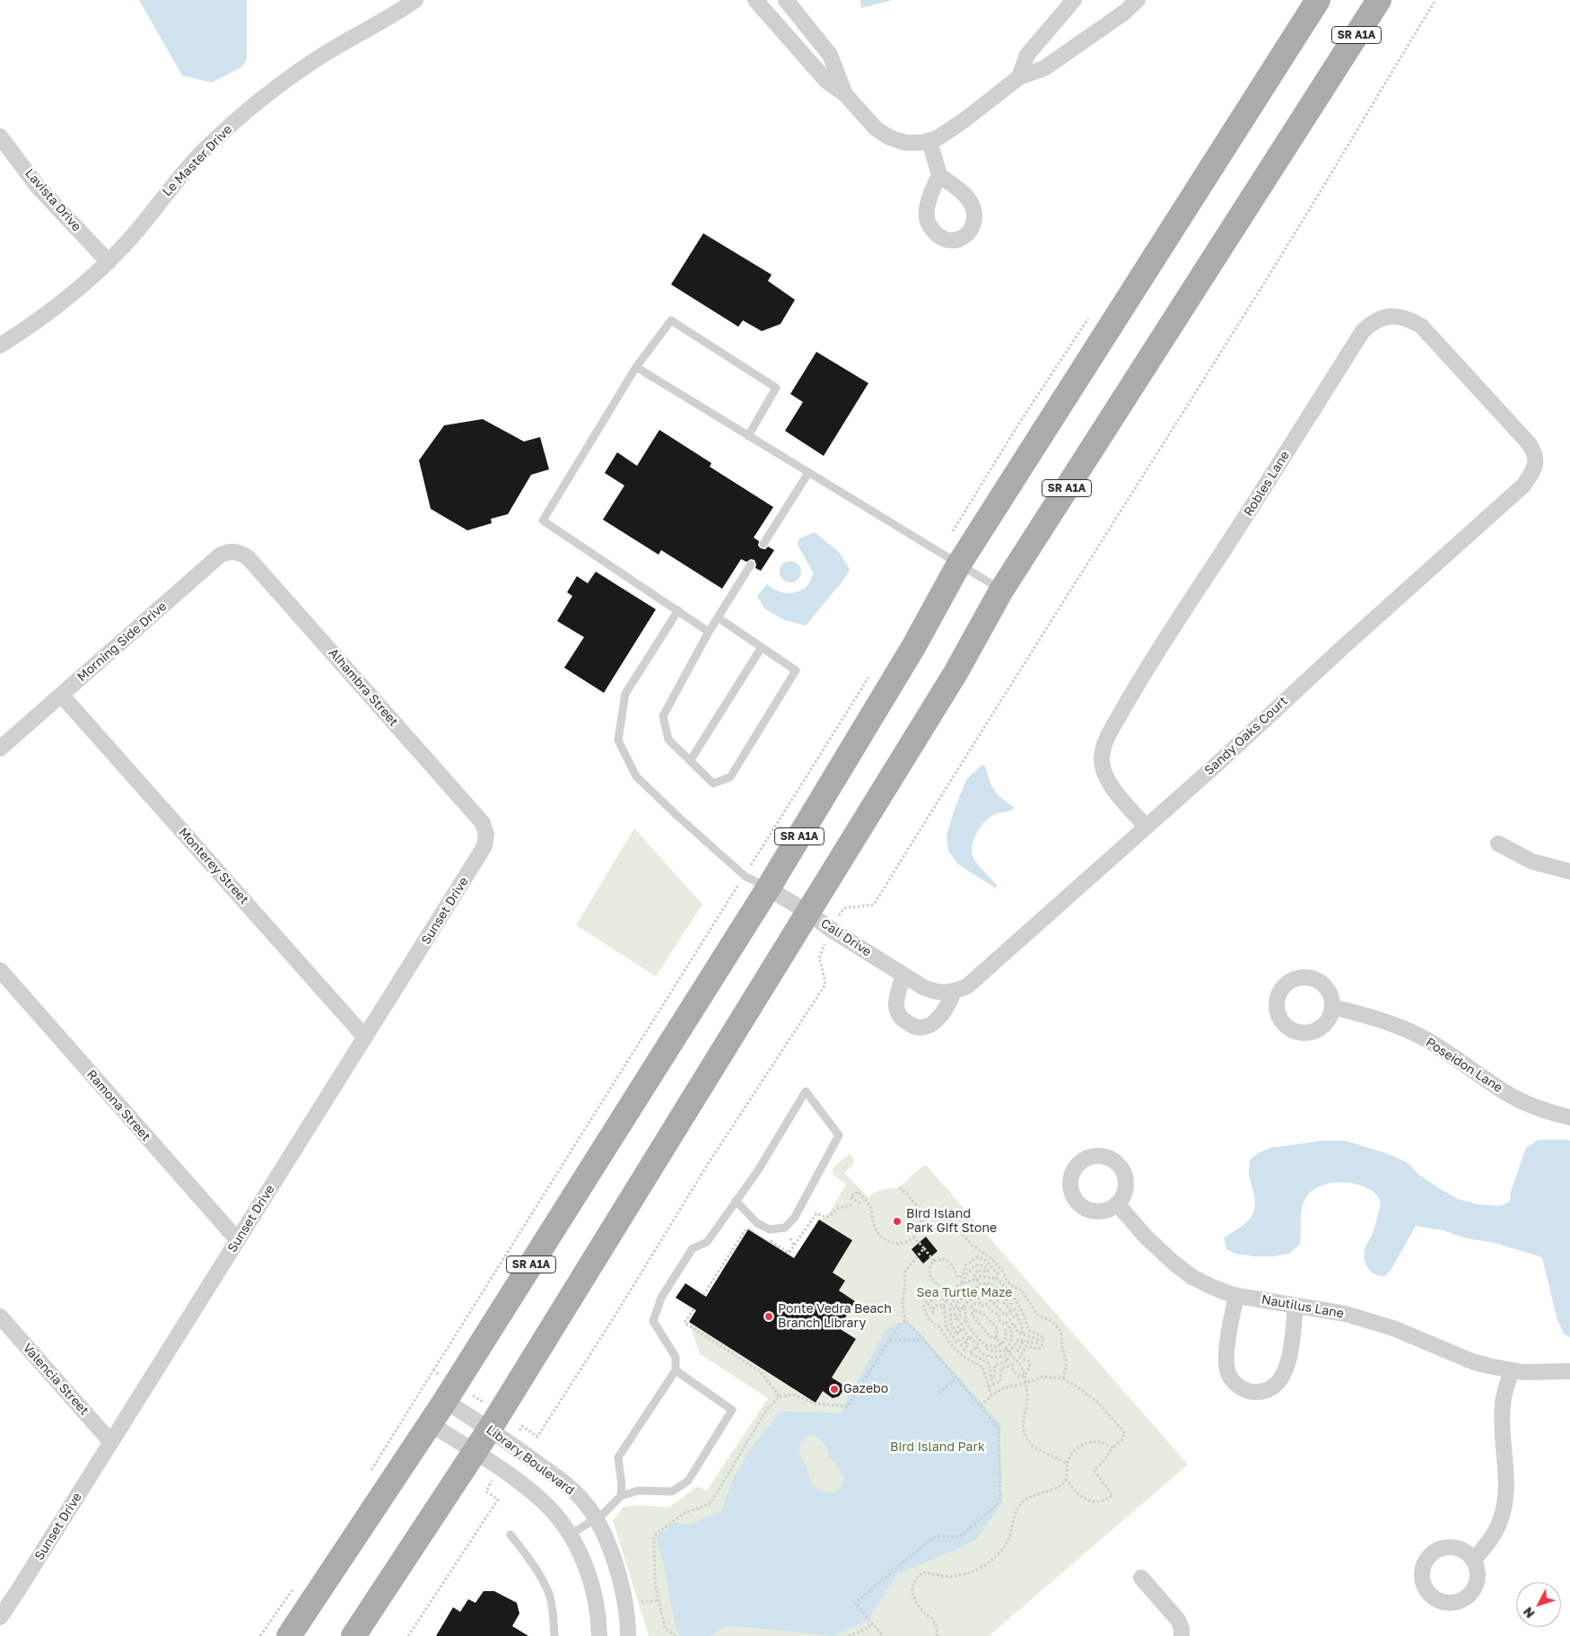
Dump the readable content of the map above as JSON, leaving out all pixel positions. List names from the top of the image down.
{
  "streets": {
    "main road": ["SR A1A"],
    "street": [
      "Le Master Drive",
      "Lavista Drive",
      "Robles Lane",
      "Morning Side Drive",
      "Alhambra Street",
      "Sandy Oaks Court",
      "Monterey Street",
      "Sunset Drive",
      "Cali Drive",
      "Poseidon Lane",
      "Ramona Street",
      "Nautilus Lane",
      "Valencia Street",
      "Library Boulevard"
    ]
  },
  "crossings": [
    ["SR A1A", "Cali Drive"],
    ["SR A1A", "Library Boulevard"],
    ["Le Master Drive", "Lavista Drive"],
    ["Robles Lane", "Sandy Oaks Court"],
    ["Morning Side Drive", "Alhambra Street"],
    ["Morning Side Drive", "Monterey Street"],
    ["Alhambra Street", "Sunset Drive"],
    ["Sandy Oaks Court", "Cali Drive"],
    ["Monterey Street", "Sunset Drive"],
    ["Sunset Drive", "Ramona Street"],
    ["Sunset Drive", "Valencia Street"]
  ],
  "parks": ["Sea Turtle Maze", "Bird Island Park"],
  "places": ["Bird Island Park Gift Stone", "Ponte Vedra Beach Branch Library", "Gazebo"],
  "north": "bottom left"
}
